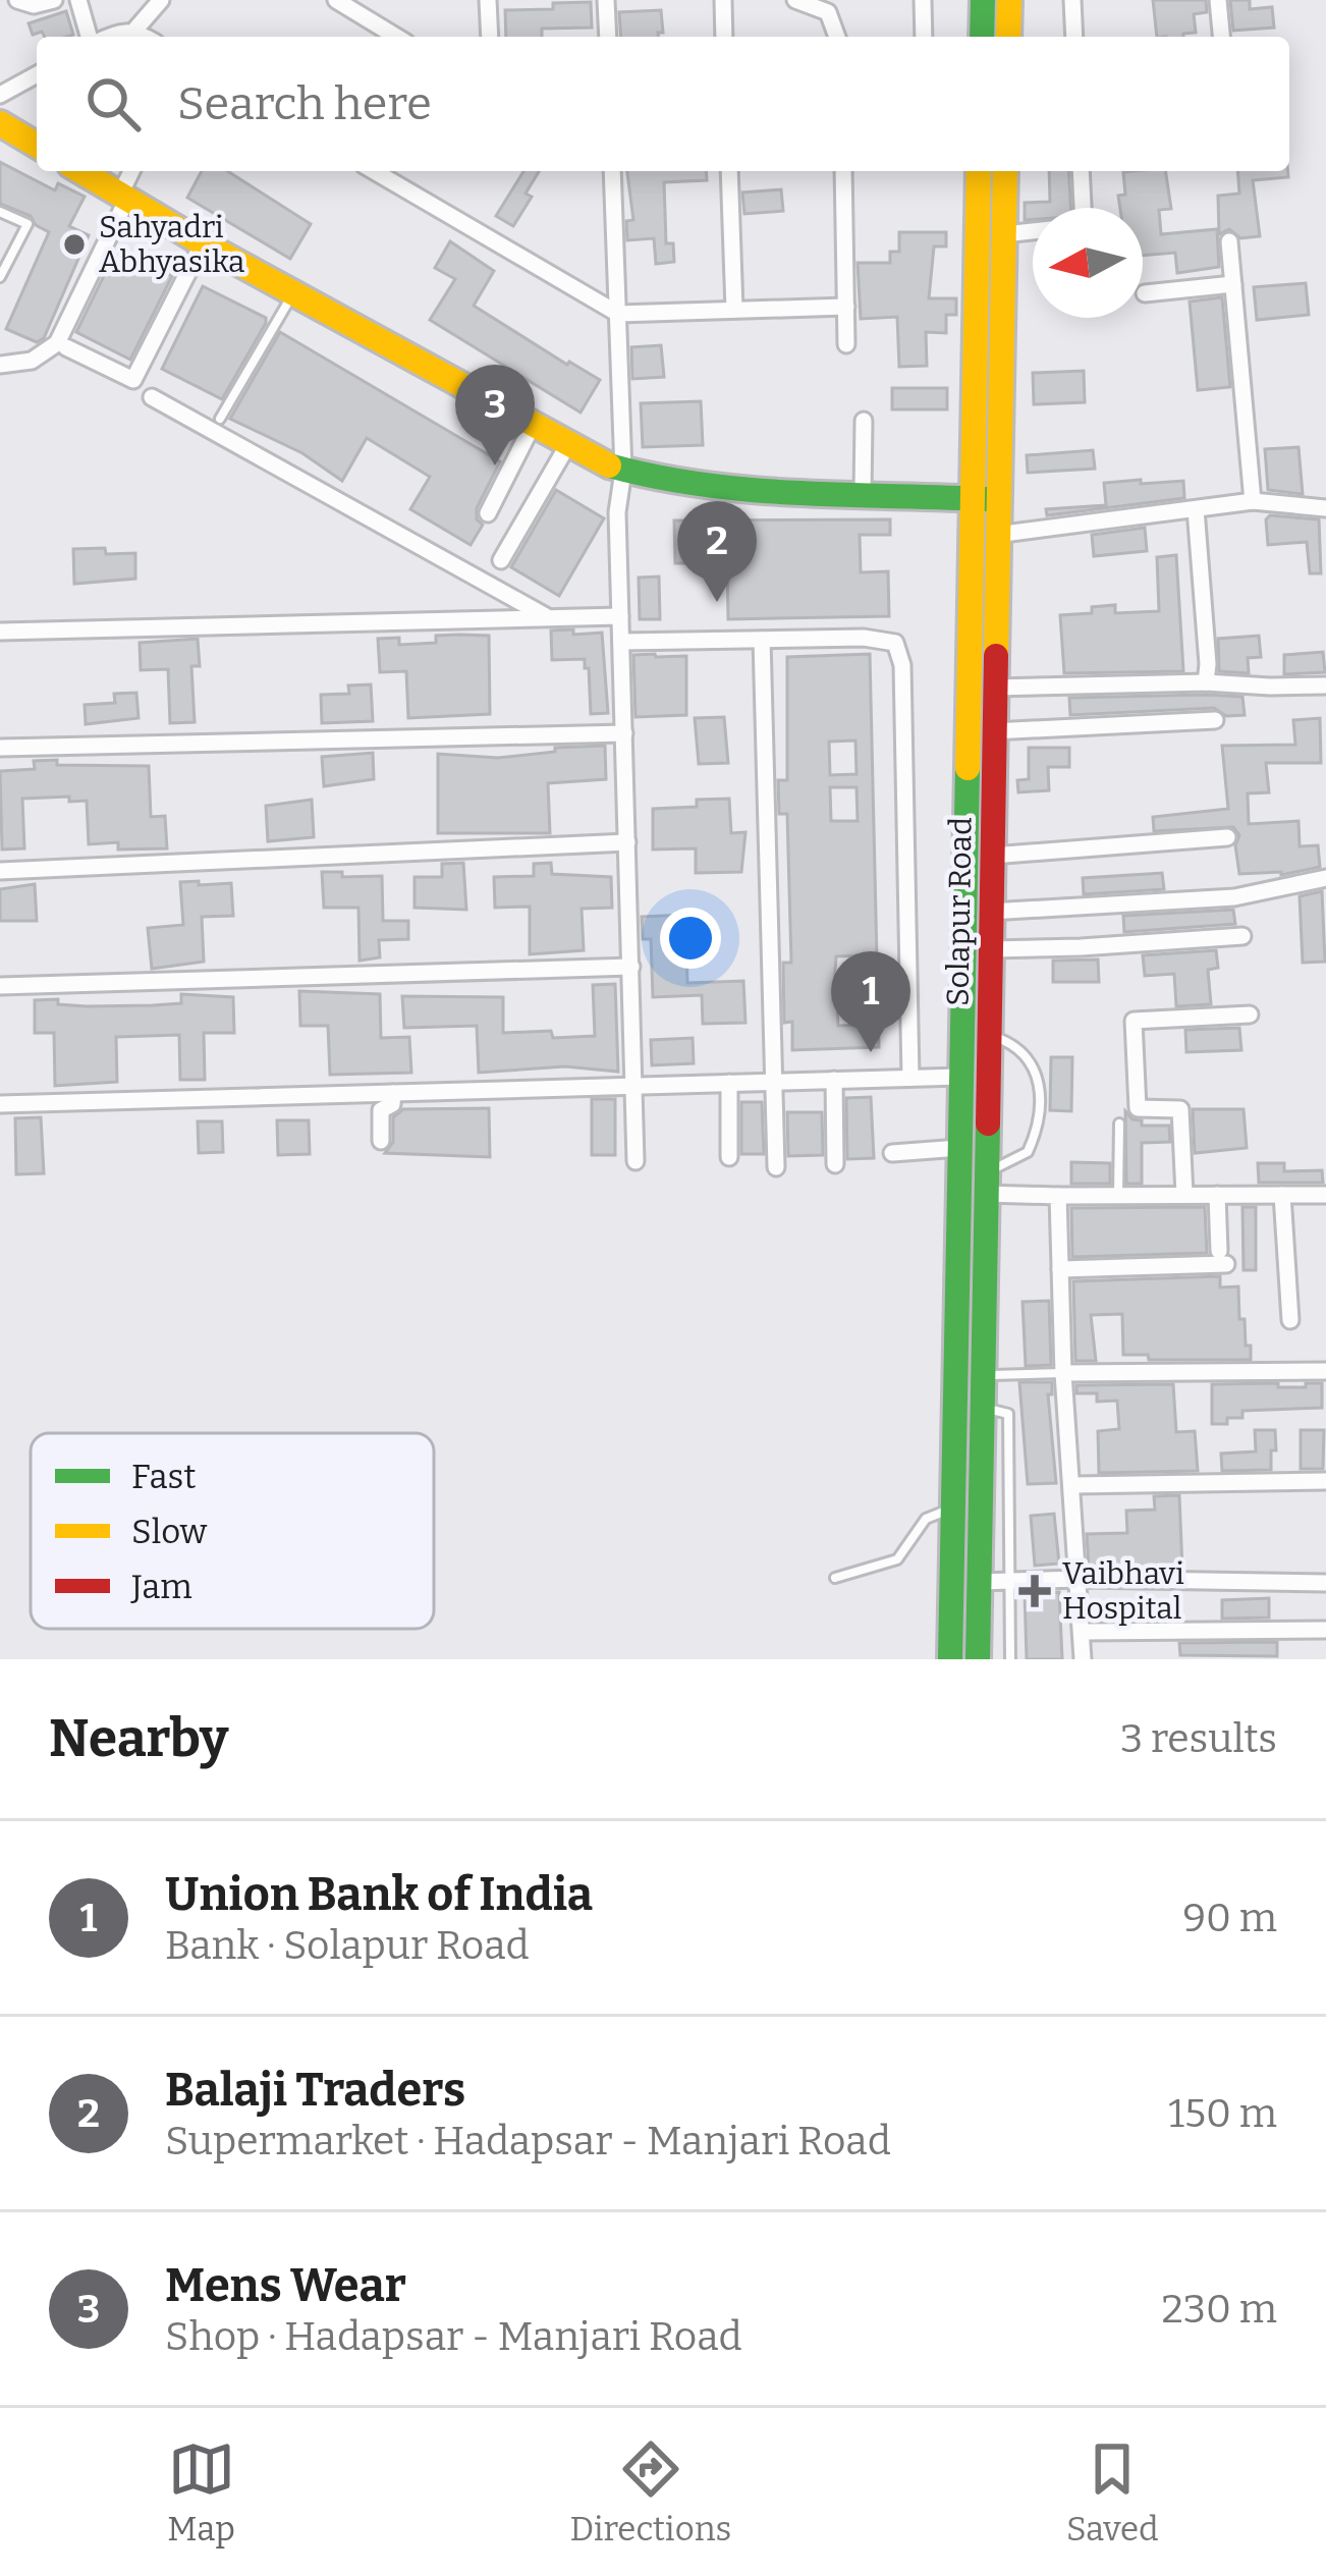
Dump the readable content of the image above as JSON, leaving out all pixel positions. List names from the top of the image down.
{
  "streets": {
    "main road": ["Solapur Road"]
  },
  "places": {
    "other": ["Sahyadri Abhyasika"],
    "health": ["Vaibhavi Hospital"]
  },
  "legend": ["Fast", "Slow", "Jam"],
  "north": "left",
  "page": {
    "search": "Search here",
    "pins": ["3", "2", "1"],
    "heading": ["Nearby", "3 results"],
    "list": [
      {
        "mark": "1",
        "name": "Union Bank of India",
        "note": "Bank · Solapur Road",
        "value": "90 m"
      },
      {
        "mark": "2",
        "name": "Balaji Traders",
        "note": "Supermarket · Hadapsar - Manjari Road",
        "value": "150 m"
      },
      {
        "mark": "3",
        "name": "Mens Wear",
        "note": "Shop · Hadapsar - Manjari Road",
        "value": "230 m"
      }
    ],
    "nav": ["Map", "Directions", "Saved"]
  }
}
